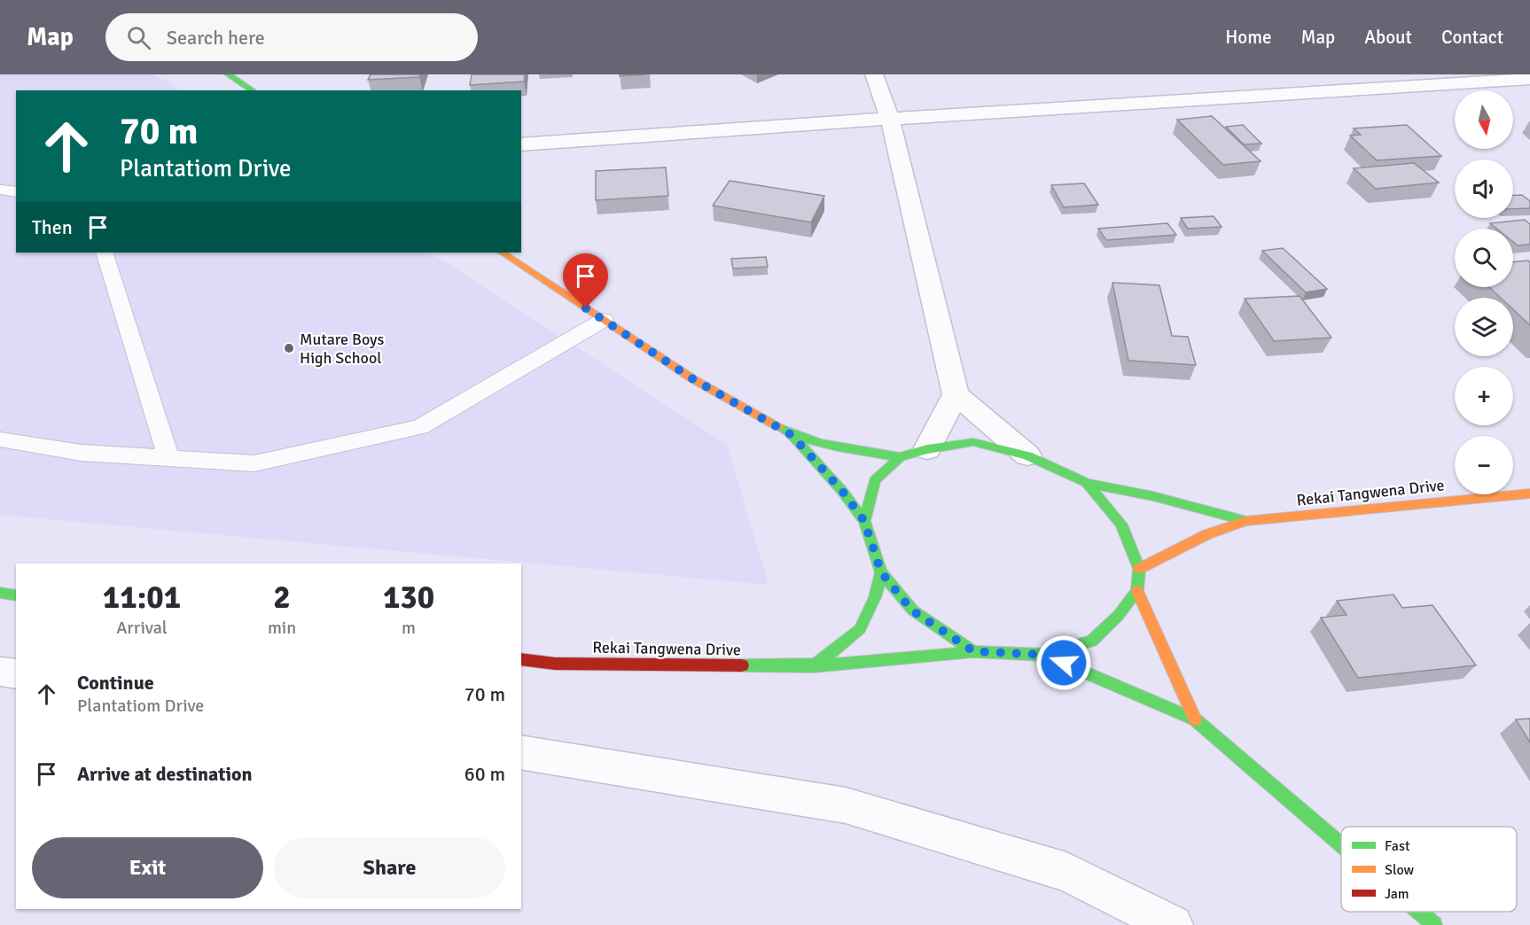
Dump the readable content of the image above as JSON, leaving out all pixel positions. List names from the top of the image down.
{
  "streets": {
    "street": ["Rekai Tangwena Drive"]
  },
  "places": ["Mutare Boys High School"],
  "legend": ["Fast", "Slow", "Jam"],
  "north": "bottom",
  "page": {
    "header": "Map",
    "search": "Search here",
    "nav": [
      "Home",
      "Map",
      "About",
      "Contact"
    ],
    "map_buttons": ["+", "−"],
    "turn": ["70 m", "Plantatiom Drive"],
    "then": "Then",
    "eta": [
      "11:01",
      "Arrival",
      "2",
      "min",
      "130",
      "m"
    ],
    "list": [
      {
        "name": "Continue",
        "note": "Plantatiom Drive",
        "value": "70 m"
      },
      {
        "name": "Arrive at destination",
        "value": "60 m"
      }
    ],
    "buttons": ["Exit", "Share"]
  }
}
